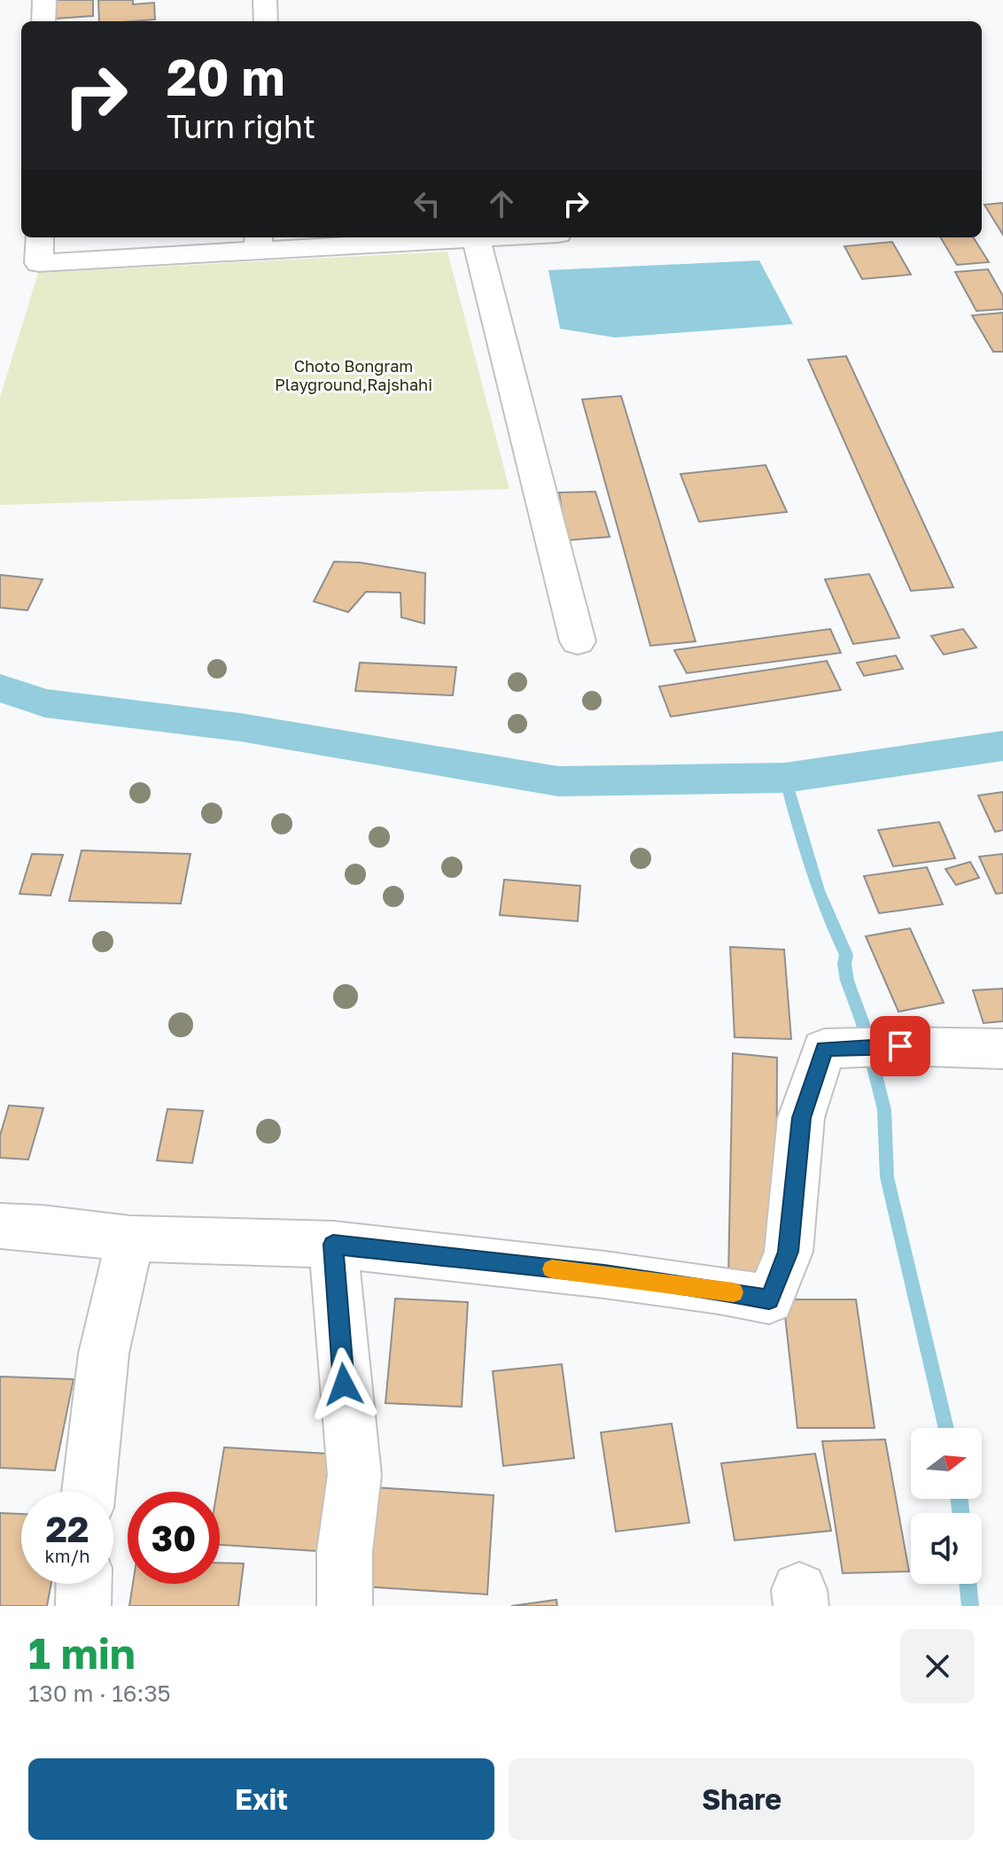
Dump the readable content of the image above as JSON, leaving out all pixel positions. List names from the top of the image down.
{
  "parks": ["Choto Bongram Playground,Rajshahi"],
  "north": "right",
  "page": {
    "turn": ["20 m", "Turn right"],
    "speed": "22 km/h",
    "limit": "30",
    "heading": ["1 min", "130 m · 16:35"],
    "buttons": ["Exit", "Share"]
  }
}
